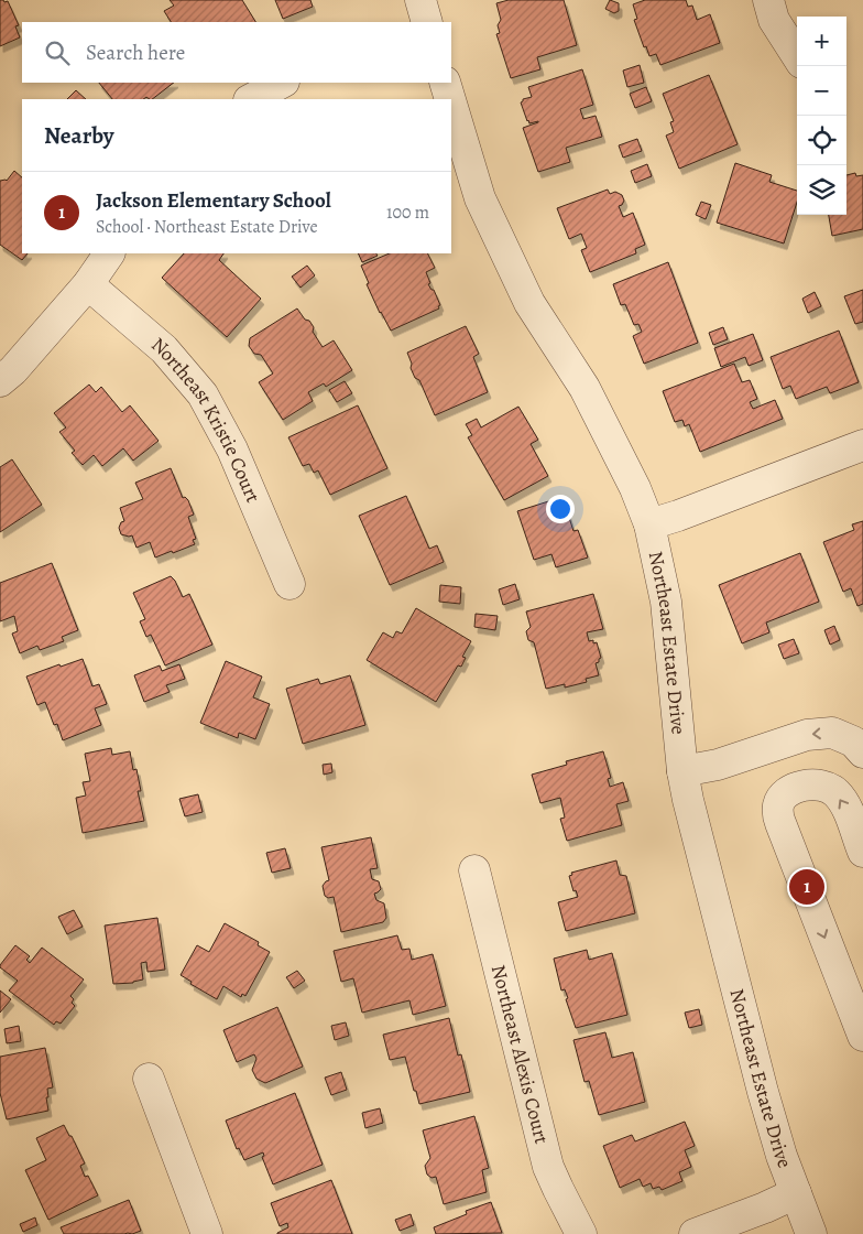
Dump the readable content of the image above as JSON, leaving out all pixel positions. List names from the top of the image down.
{
  "streets": {
    "street": ["Northeast Kristie Court", "Northeast Estate Drive", "Northeast Alexis Court"]
  },
  "page": {
    "map_buttons": ["+", "−"],
    "search": "Search here",
    "heading": "Nearby",
    "list": [
      {
        "mark": "1",
        "name": "Jackson Elementary School",
        "note": "School · Northeast Estate Drive",
        "value": "100 m"
      }
    ],
    "pins": "1"
  }
}
